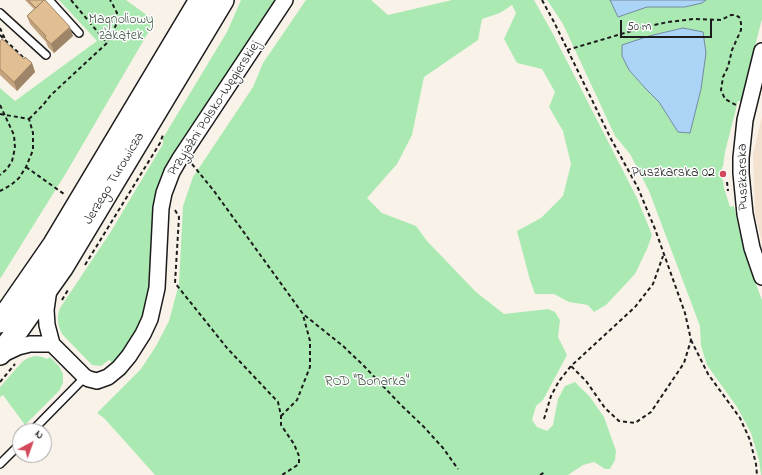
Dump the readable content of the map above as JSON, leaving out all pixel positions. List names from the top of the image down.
{
  "streets": {
    "main road": ["Jerzego Turowicza"],
    "street": ["Przyjaźni Polsko-Węgierskiej", "Puszkarska"]
  },
  "parks": ["Magnoliowy zakątek", "ROD \"Bonarka\""],
  "places": ["Puszkarska 02"],
  "scale_bar": "50 m",
  "north": "top right"
}
